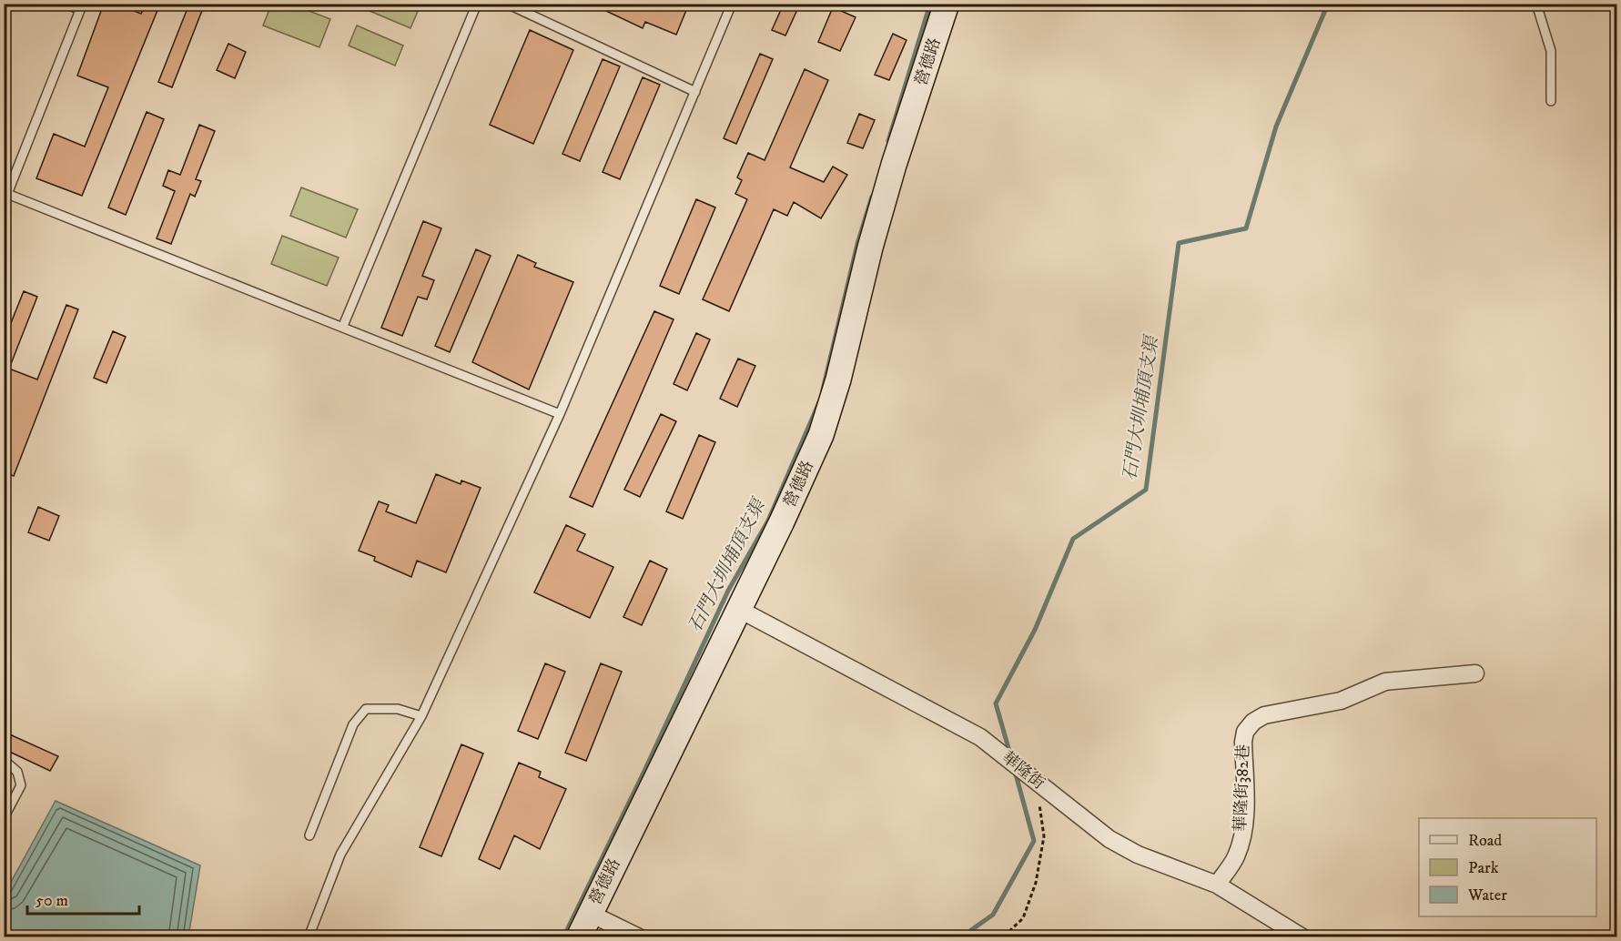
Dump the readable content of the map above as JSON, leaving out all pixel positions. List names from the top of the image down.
{
  "streets": {
    "street": ["營德路", "華隆街", "華隆街382巷"]
  },
  "crossings": [
    ["營德路", "華隆街"],
    ["華隆街", "華隆街382巷"]
  ],
  "water": ["石門大圳埔頂支渠"],
  "legend": ["Road", "Park", "Water"],
  "scale_bar": "50 m"
}
